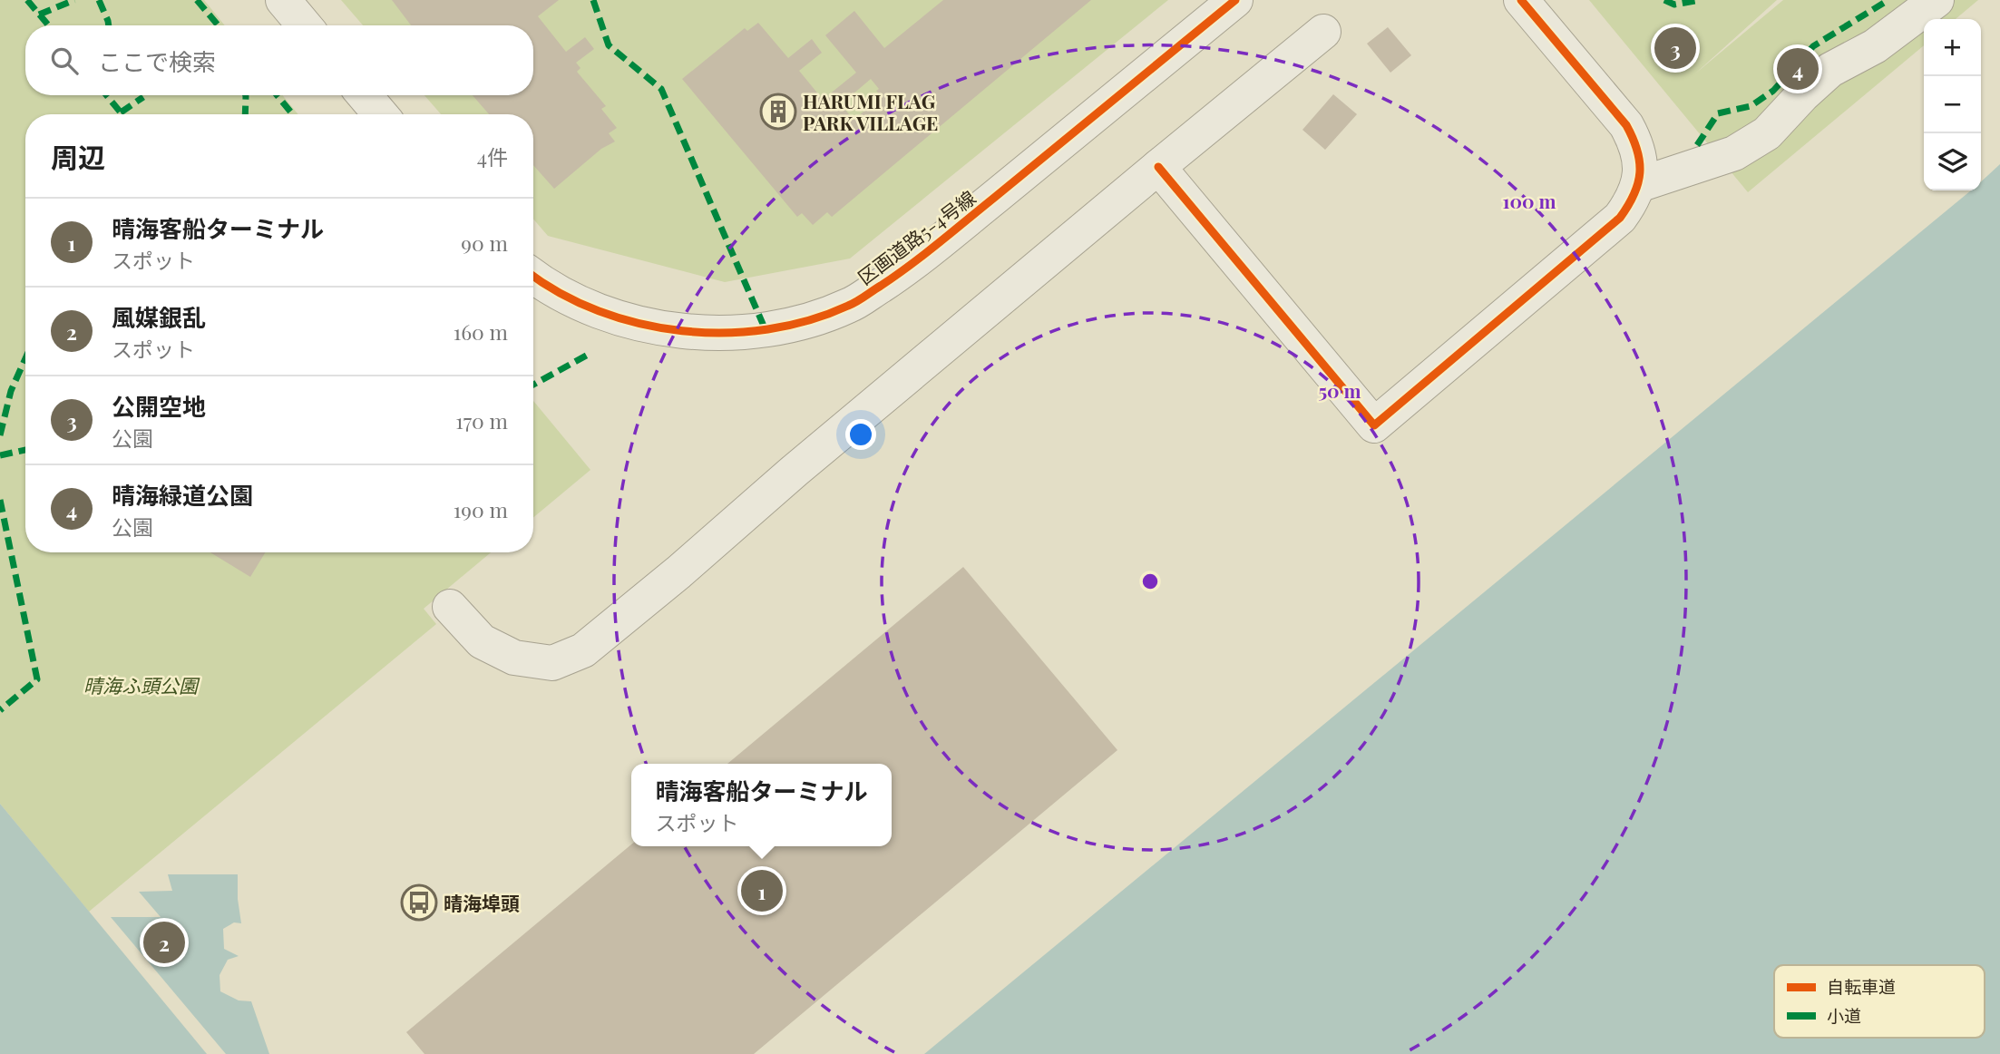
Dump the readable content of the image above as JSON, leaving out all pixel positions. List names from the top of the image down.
{
  "streets": {
    "street": ["区画道路5-4号線"]
  },
  "parks": ["晴海ふ頭公園"],
  "places": {
    "building": ["HARUMI FLAG PARK VILLAGE"],
    "bus stop": ["晴海埠頭"]
  },
  "legend": ["自転車道", "小道"],
  "page": {
    "map_buttons": ["+", "−"],
    "pins": [
      "3",
      "4",
      "1",
      "2"
    ],
    "search": "ここで検索",
    "heading": ["周辺", "4件"],
    "list": [
      {
        "mark": "1",
        "name": "晴海客船ターミナル",
        "note": "スポット",
        "value": "90 m"
      },
      {
        "mark": "2",
        "name": "風媒銀乱",
        "note": "スポット",
        "value": "160 m"
      },
      {
        "mark": "3",
        "name": "公開空地",
        "note": "公園",
        "value": "170 m"
      },
      {
        "mark": "4",
        "name": "晴海緑道公園",
        "note": "公園",
        "value": "190 m"
      }
    ],
    "popup": ["晴海客船ターミナル", "スポット"]
  },
  "rings": ["100 m", "50 m"]
}
